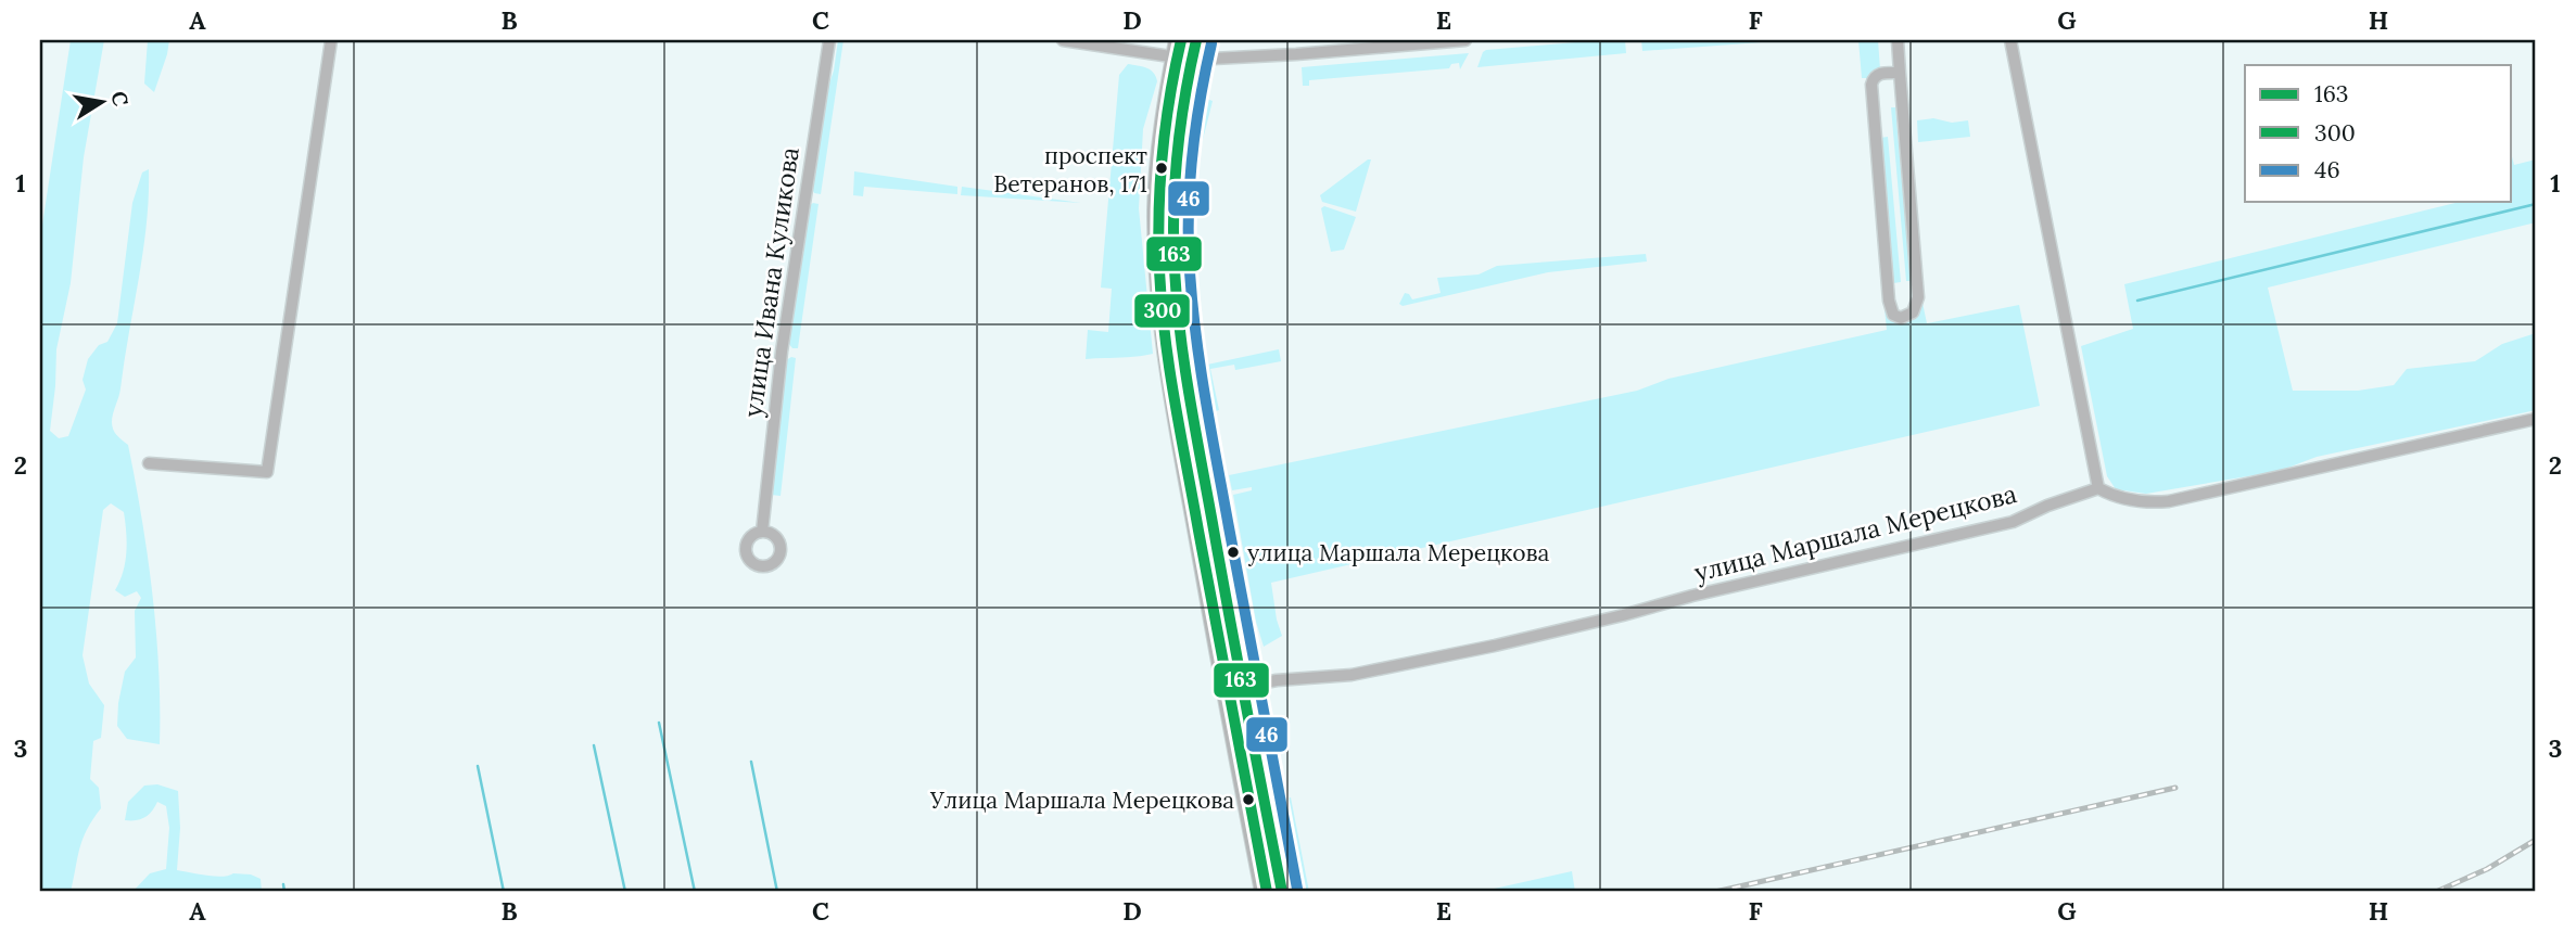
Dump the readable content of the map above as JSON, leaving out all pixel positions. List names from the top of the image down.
{
  "streets": {
    "street": ["улица Ивана Куликова", "улица Маршала Мерецкова"]
  },
  "places": ["проспект Ветеранов, 171", "улица Маршала Мерецкова", "Улица Маршала Мерецкова"],
  "lines": ["transit line 163", "transit line 300", "transit line 46"],
  "legend": ["163", "300", "46"],
  "north": "right",
  "grid": {
    "columns": [
      "A",
      "B",
      "C",
      "D",
      "E",
      "F",
      "G",
      "H"
    ],
    "rows": ["1", "2", "3"]
  }
}
